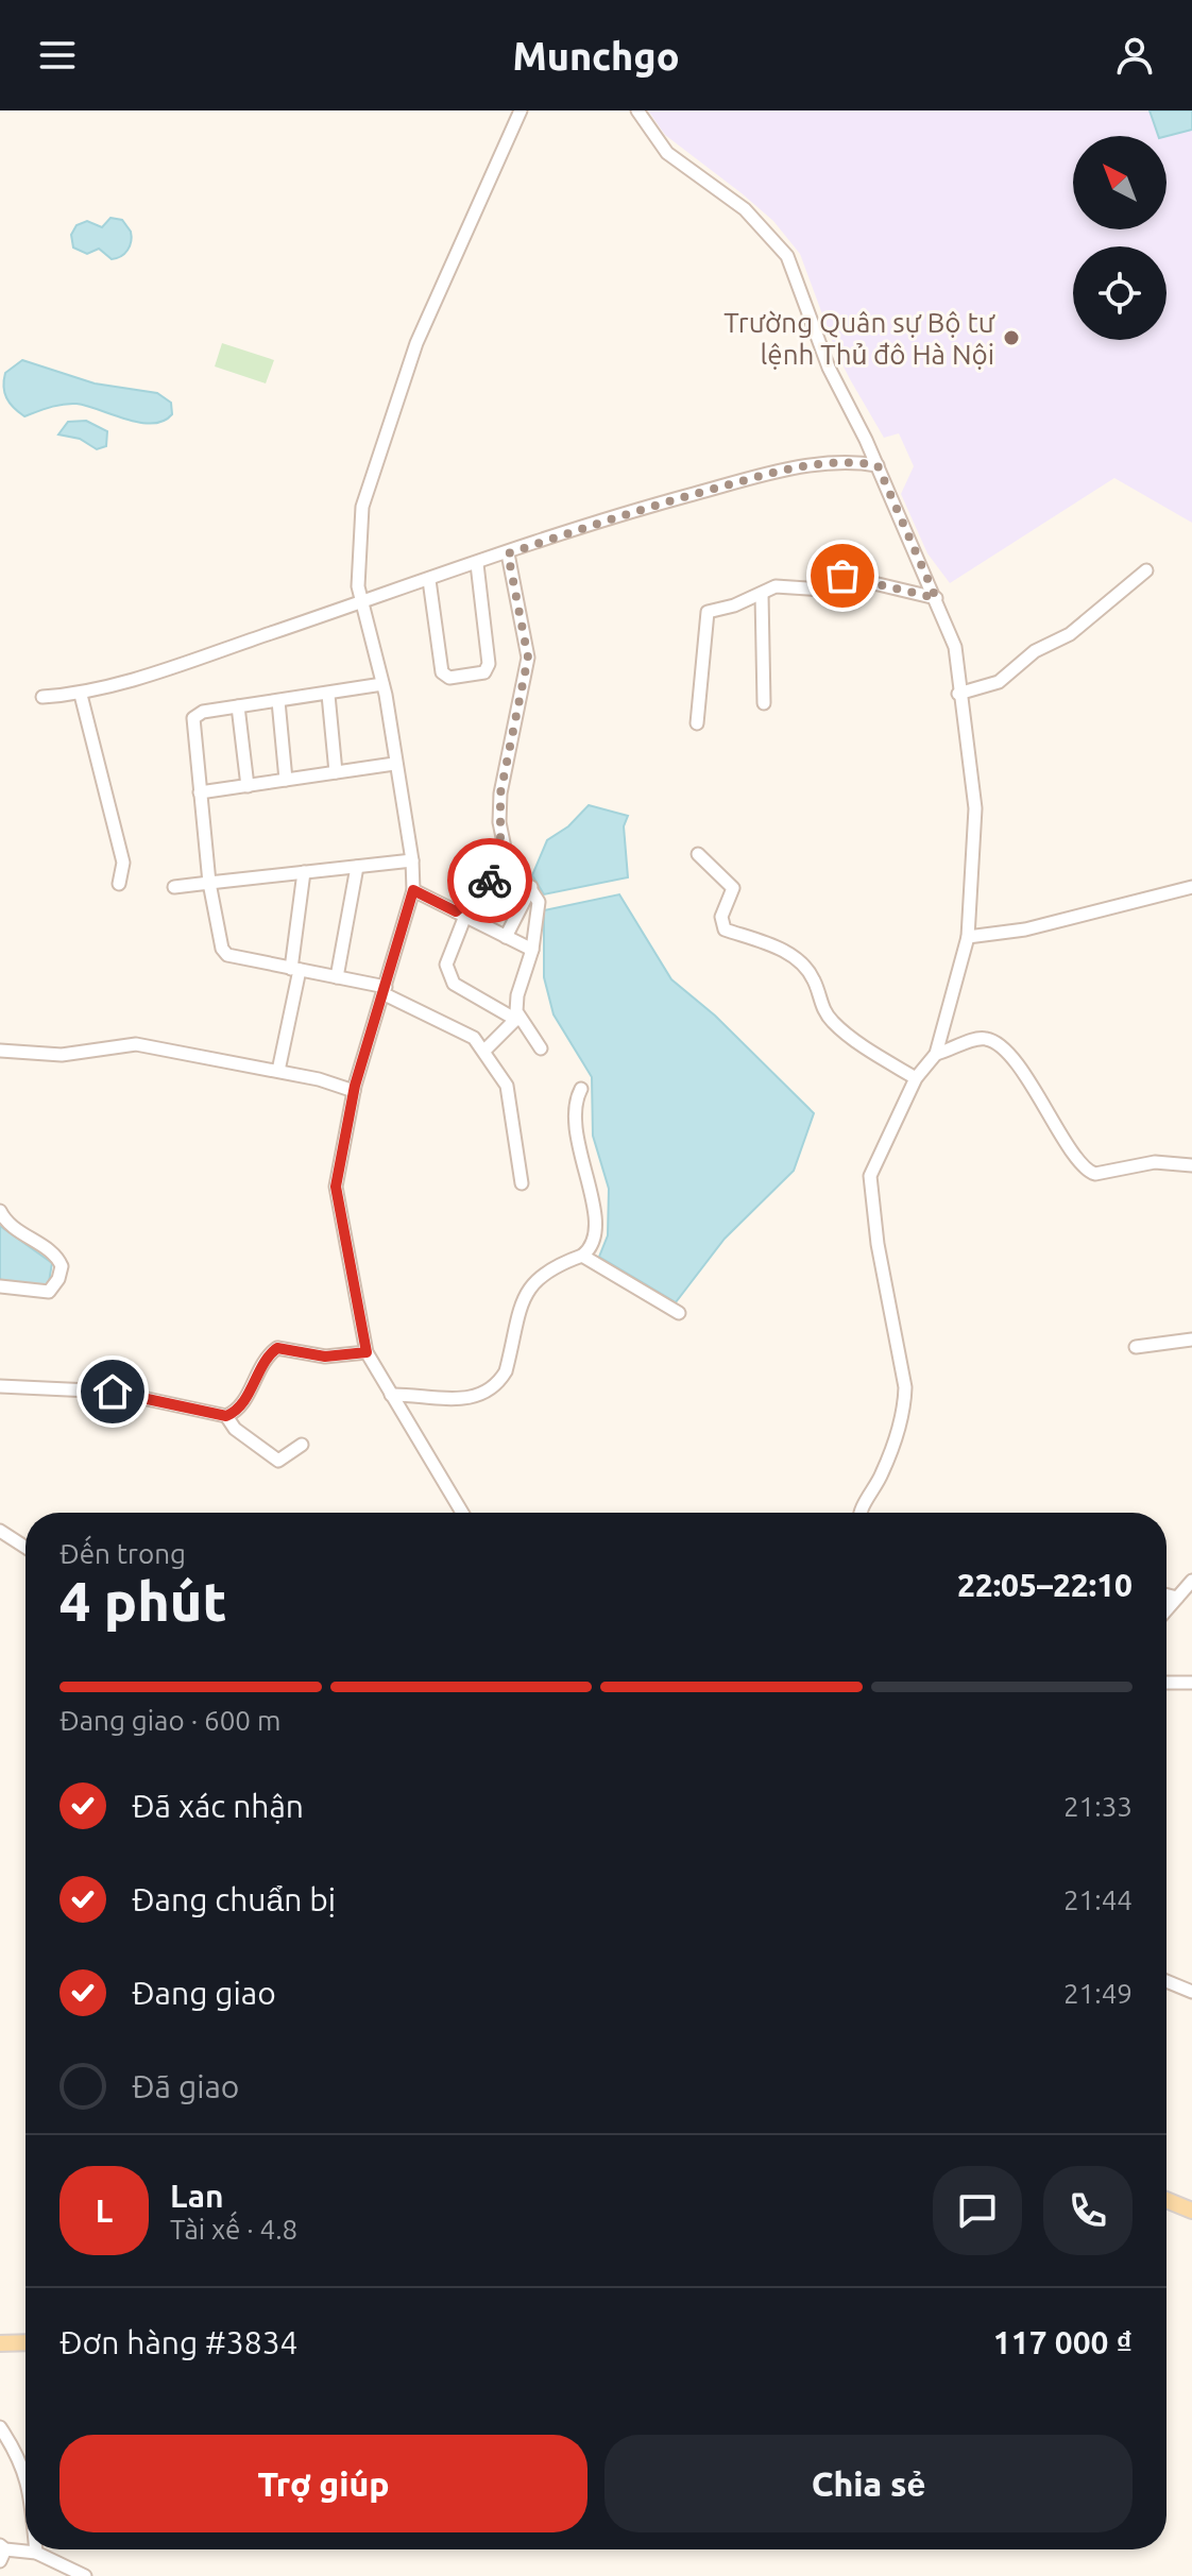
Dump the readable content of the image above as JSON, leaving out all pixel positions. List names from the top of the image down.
{
  "places": ["Trường Quân sự Bộ tư lệnh Thủ đô Hà Nội"],
  "north": "top left",
  "page": {
    "header": "Munchgo",
    "heading": ["4 phút", "Đến trong", "22:05–22:10"],
    "panel": [
      "Lan",
      "Tài xế · 4.8",
      "Đơn hàng #3834",
      "117 000 ₫"
    ],
    "bar": "Đang giao · 600 m",
    "list": [
      ["Đã xác nhận", "21:33"],
      ["Đang chuẩn bị", "21:44"],
      ["Đang giao", "21:49"],
      "Đã giao"
    ],
    "round": "L",
    "buttons": ["Trợ giúp", "Chia sẻ"]
  }
}
